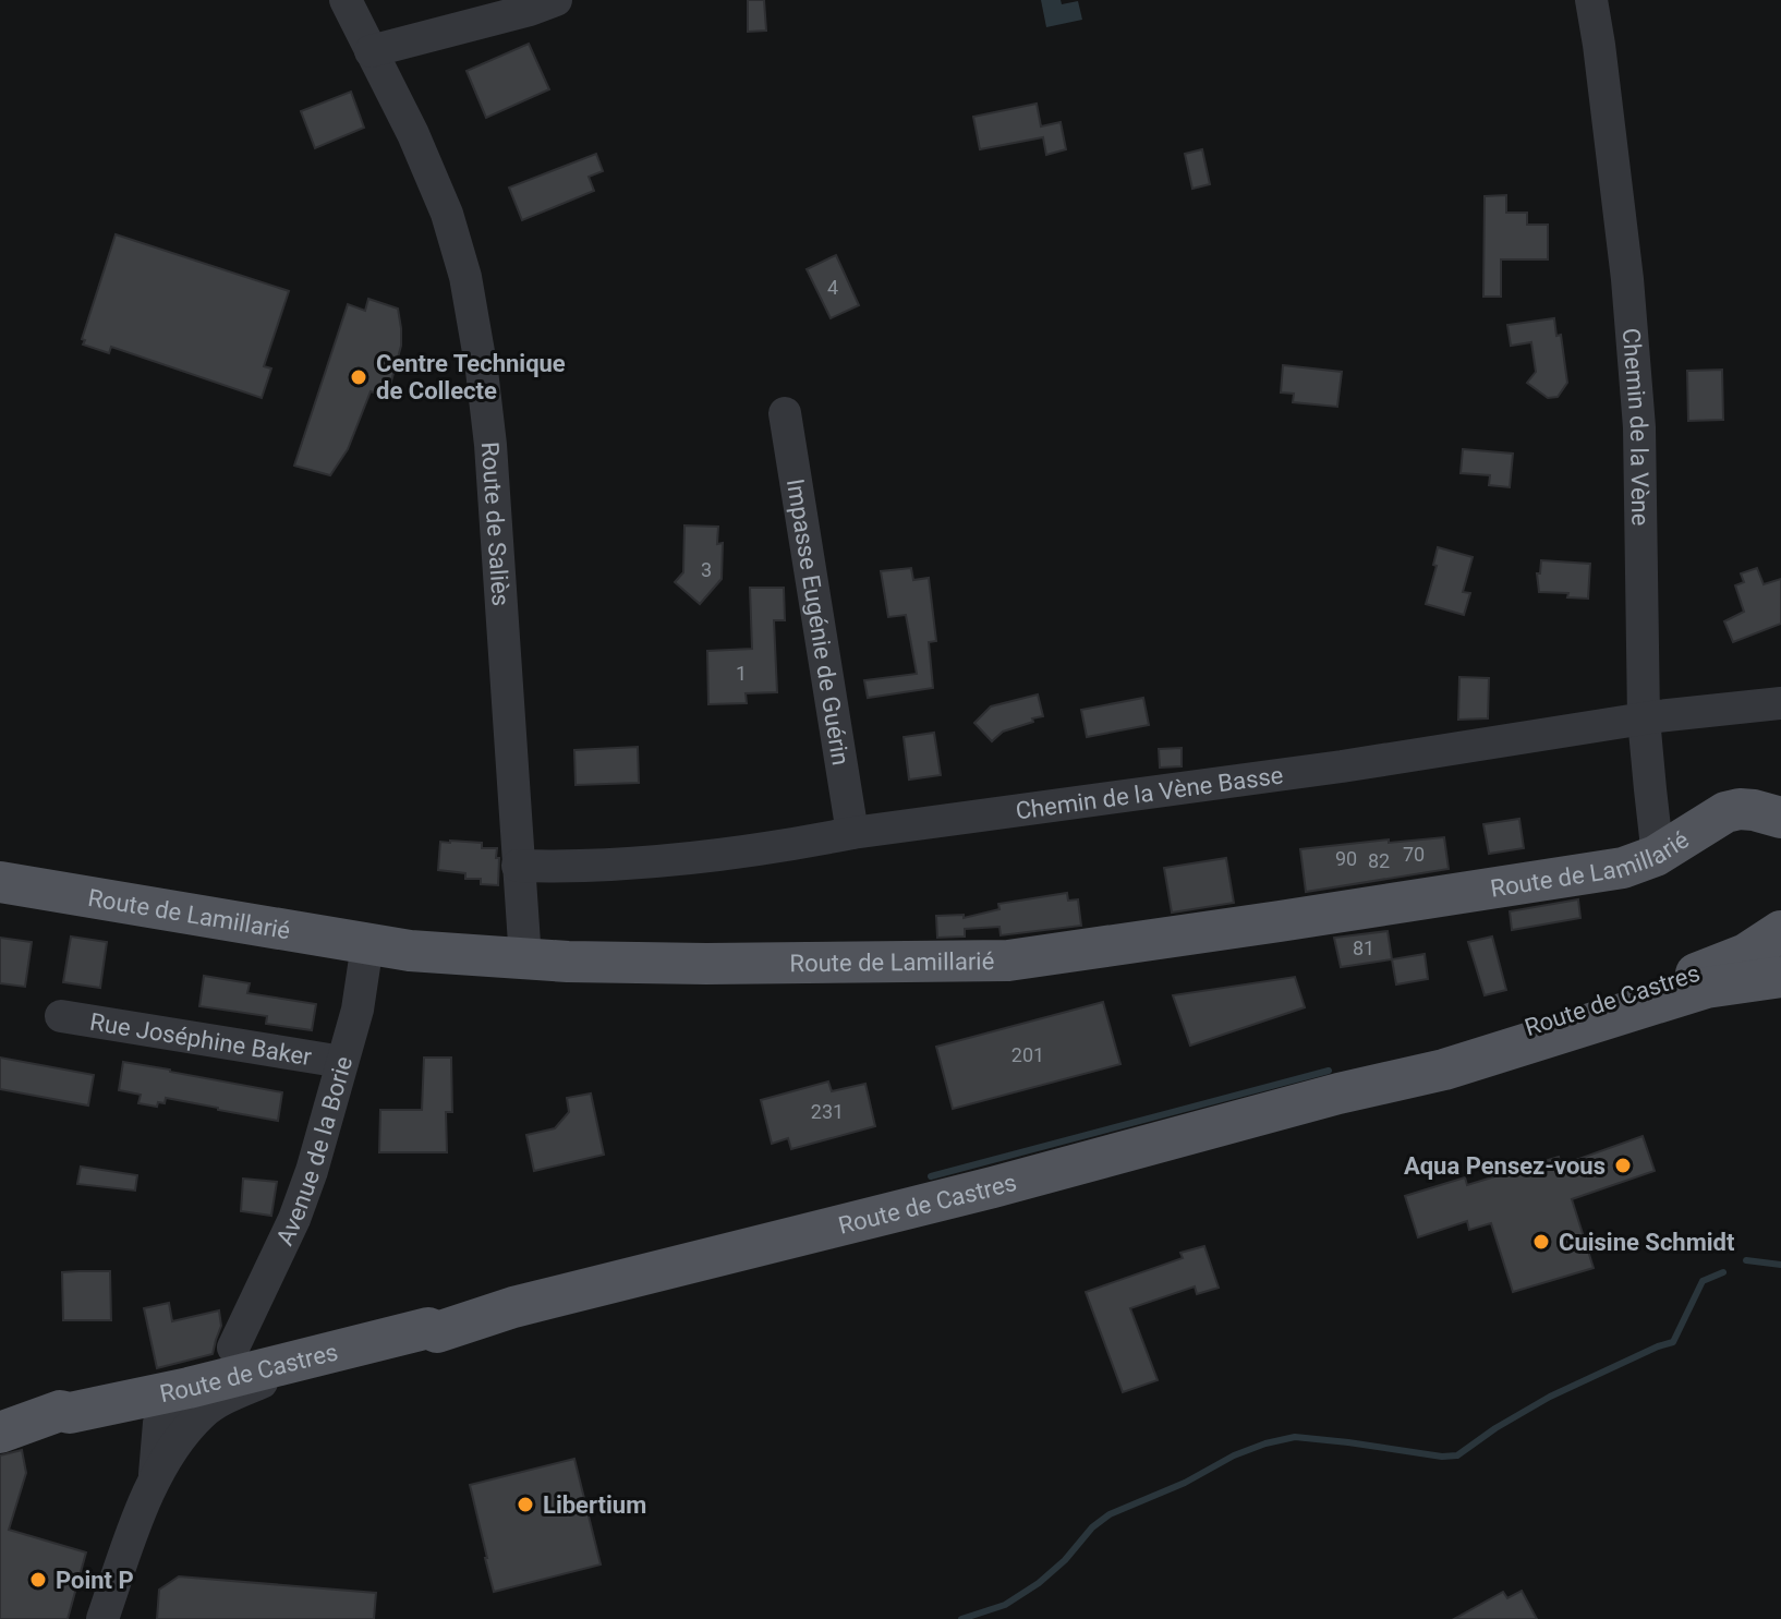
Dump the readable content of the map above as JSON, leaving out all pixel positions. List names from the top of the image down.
{
  "streets": {
    "main road": ["Route de Lamillarié", "Route de Castres"],
    "street": [
      "Chemin de la Vène",
      "Route de Saliès",
      "Impasse Eugénie de Guérin",
      "Chemin de la Vène Basse",
      "Rue Joséphine Baker",
      "Avenue de la Borie"
    ]
  },
  "crossings": [
    ["Chemin de la Vène", "Chemin de la Vène Basse"],
    ["Chemin de la Vène", "Route de Lamillarié"],
    ["Route de Saliès", "Chemin de la Vène Basse"],
    ["Route de Saliès", "Route de Lamillarié"],
    ["Impasse Eugénie de Guérin", "Chemin de la Vène Basse"],
    ["Route de Lamillarié", "Avenue de la Borie"],
    ["Rue Joséphine Baker", "Avenue de la Borie"]
  ],
  "places": [
    "Centre Technique de Collecte",
    "Aqua Pensez-vous",
    "Cuisine Schmidt",
    "Libertium",
    "Point P"
  ],
  "house_numbers": [
    "4",
    "3",
    "1",
    "70",
    "90",
    "82",
    "81",
    "201",
    "231"
  ]
}
